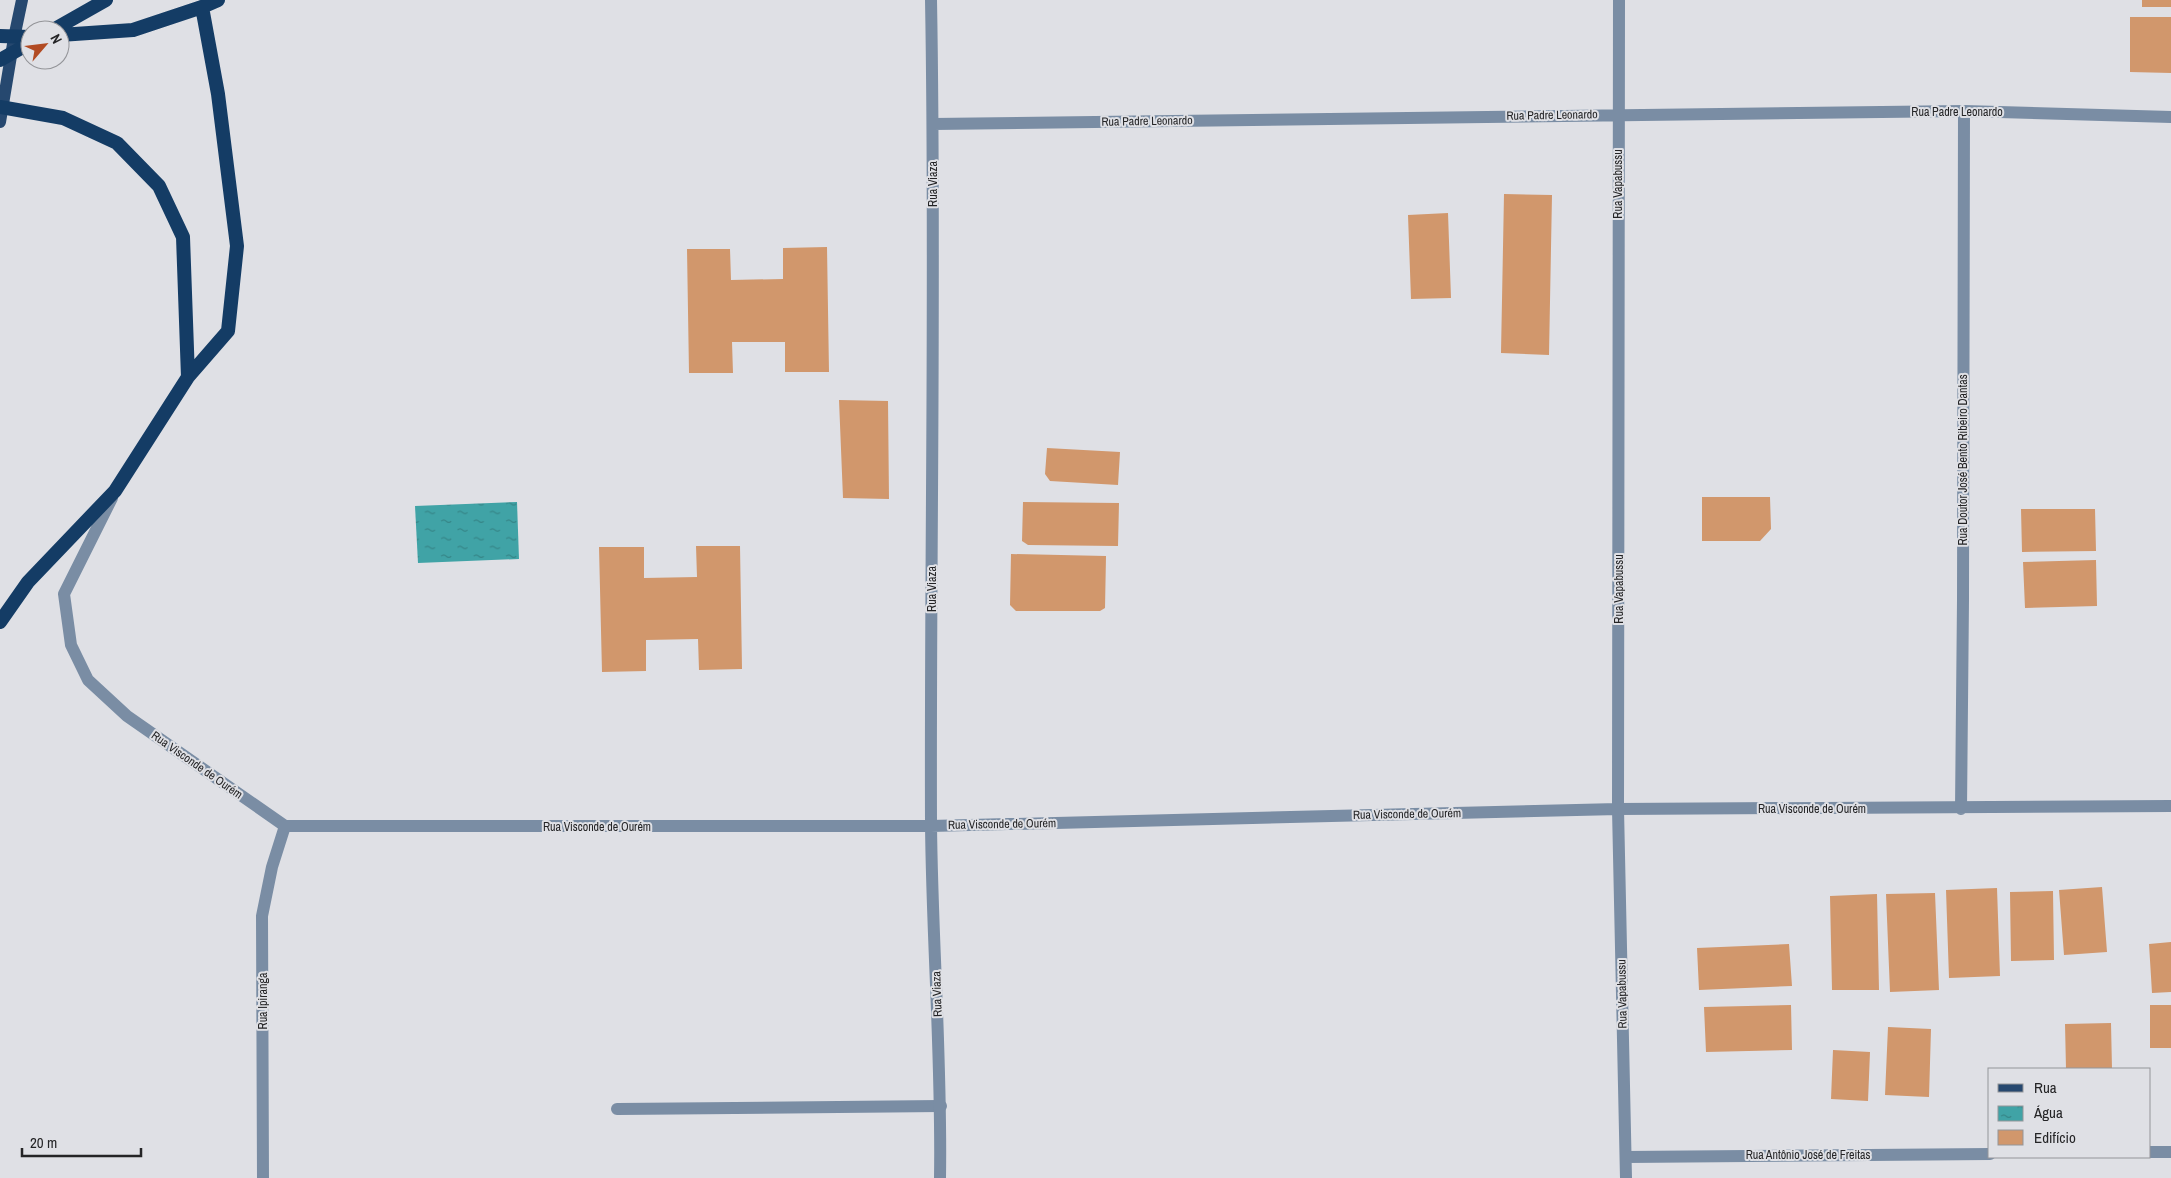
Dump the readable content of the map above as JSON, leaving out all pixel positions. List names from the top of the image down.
{
  "streets": {
    "street": [
      "Rua Padre Leonardo",
      "Rua Viaza",
      "Rua Vapabussu",
      "Rua Doutor José Bento Ribeiro Dantas",
      "Rua Visconde de Ourém",
      "Rua Ipiranga",
      "Rua Antônio José de Freitas"
    ]
  },
  "crossings": [
    ["Rua Padre Leonardo", "Rua Viaza"],
    ["Rua Padre Leonardo", "Rua Vapabussu"],
    ["Rua Padre Leonardo", "Rua Doutor José Bento Ribeiro Dantas"],
    ["Rua Viaza", "Rua Visconde de Ourém"],
    ["Rua Vapabussu", "Rua Visconde de Ourém"],
    ["Rua Vapabussu", "Rua Antônio José de Freitas"],
    ["Rua Doutor José Bento Ribeiro Dantas", "Rua Visconde de Ourém"],
    ["Rua Visconde de Ourém", "Rua Ipiranga"]
  ],
  "legend": ["Rua", "Água", "Edifício"],
  "scale_bar": "20 m",
  "north": "top right"
}
